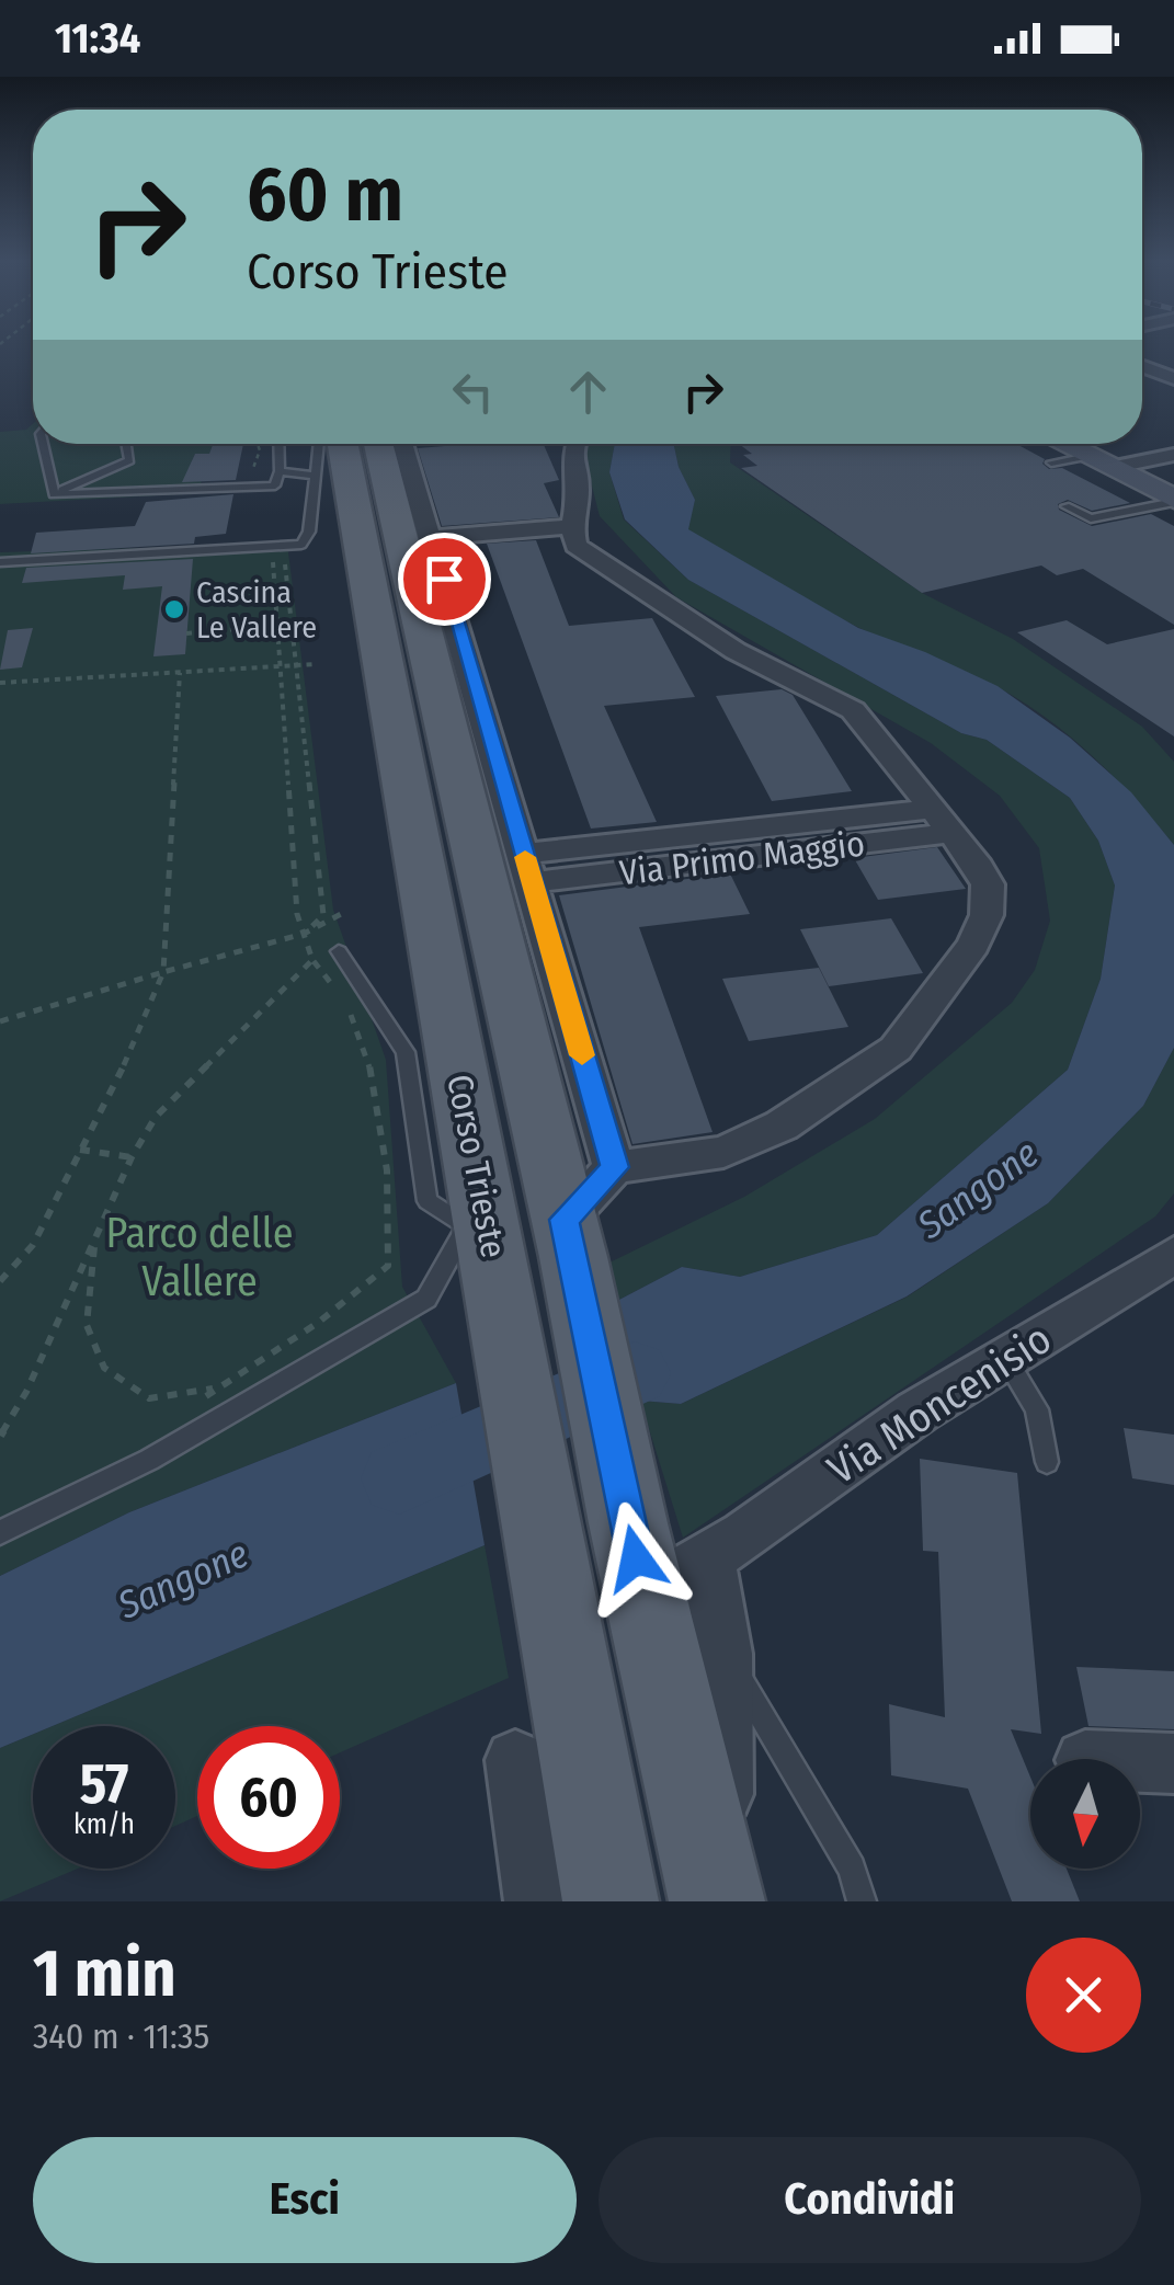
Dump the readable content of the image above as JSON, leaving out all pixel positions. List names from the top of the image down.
{
  "streets": {
    "main road": ["Corso Trieste"],
    "street": ["Via Primo Maggio", "Via Moncenisio"]
  },
  "crossings": [
    ["Corso Trieste", "Via Moncenisio"]
  ],
  "water": ["Sangone"],
  "parks": ["Parco delle Vallere"],
  "places": ["Cascina Le Vallere"],
  "north": "bottom",
  "page": {
    "status": "11:34",
    "turn": ["60 m", "Corso Trieste"],
    "speed": "57 km/h",
    "limit": "60",
    "heading": ["1 min", "340 m · 11:35"],
    "buttons": ["Esci", "Condividi"]
  }
}
